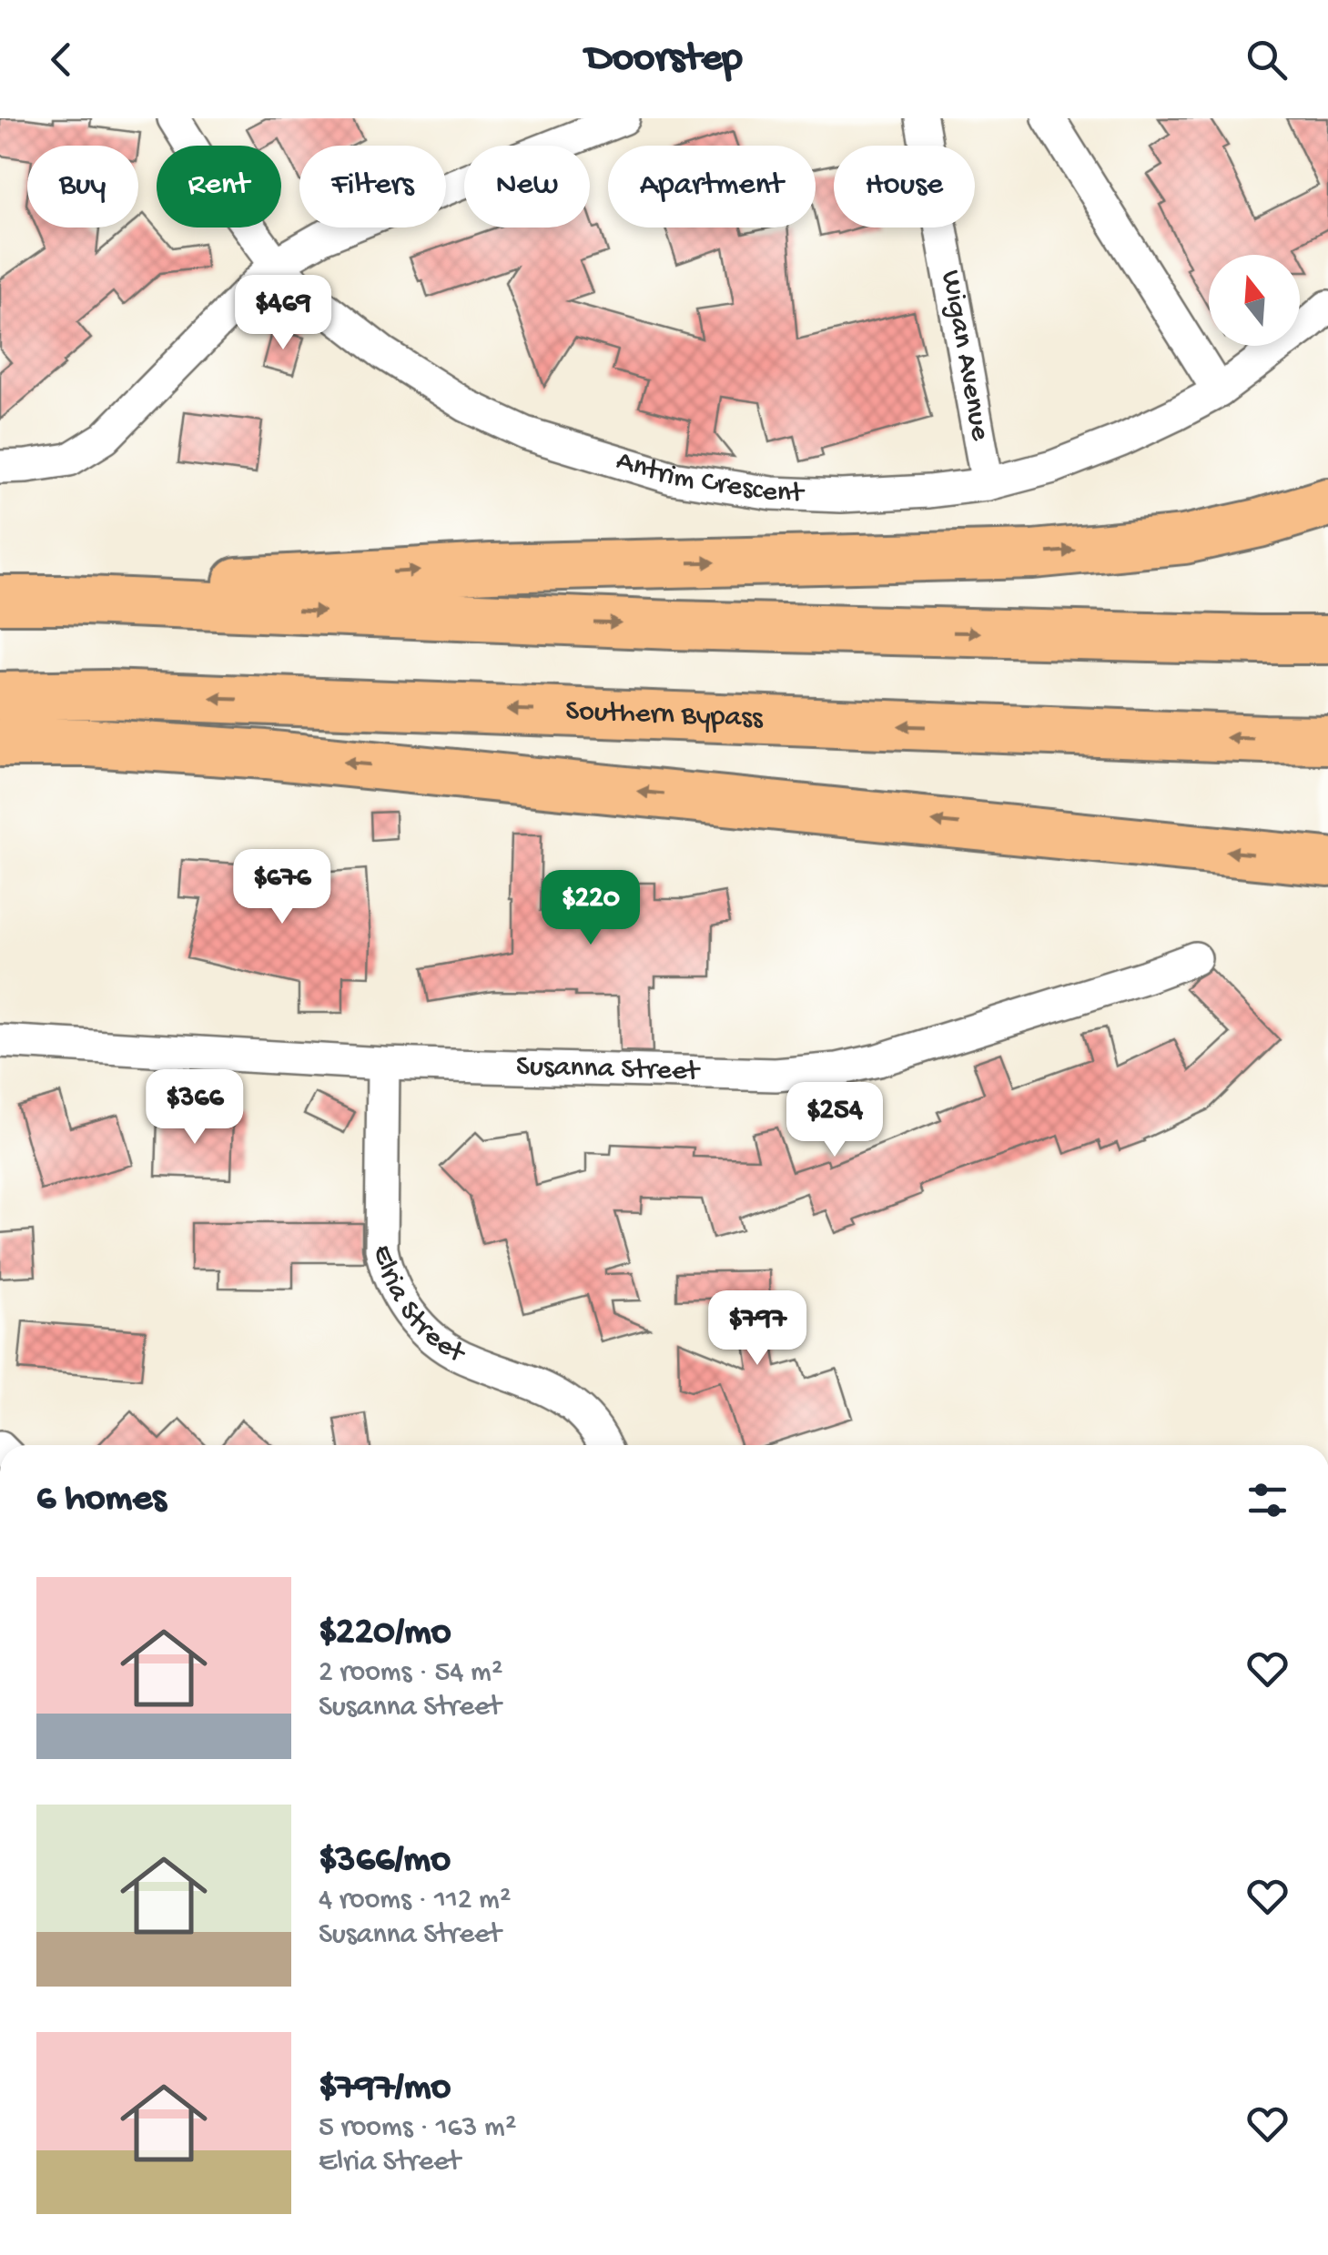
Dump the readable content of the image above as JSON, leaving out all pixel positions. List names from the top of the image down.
{
  "streets": {
    "highway": ["Southern Bypass"],
    "street": [
      "Wigan Avenue",
      "Antrim Crescent",
      "Susanna Street",
      "Elria Street"
    ]
  },
  "crossings": [
    ["Wigan Avenue", "Antrim Crescent"],
    ["Susanna Street", "Elria Street"]
  ],
  "north": "top",
  "page": {
    "header": "Doorstep",
    "chip": [
      "Buy",
      "Rent",
      "Filters",
      "New",
      "Apartment",
      "House"
    ],
    "price": [
      "$469",
      "$676",
      "$220",
      "$366",
      "$254",
      "$797"
    ],
    "heading": "6 homes",
    "list": [
      {
        "name": "$220/mo",
        "note": "2 rooms · 54 m² · Susanna Street"
      },
      {
        "name": "$366/mo",
        "note": "4 rooms · 112 m² · Susanna Street"
      },
      {
        "name": "$797/mo",
        "note": "5 rooms · 163 m² · Elria Street"
      }
    ]
  }
}
